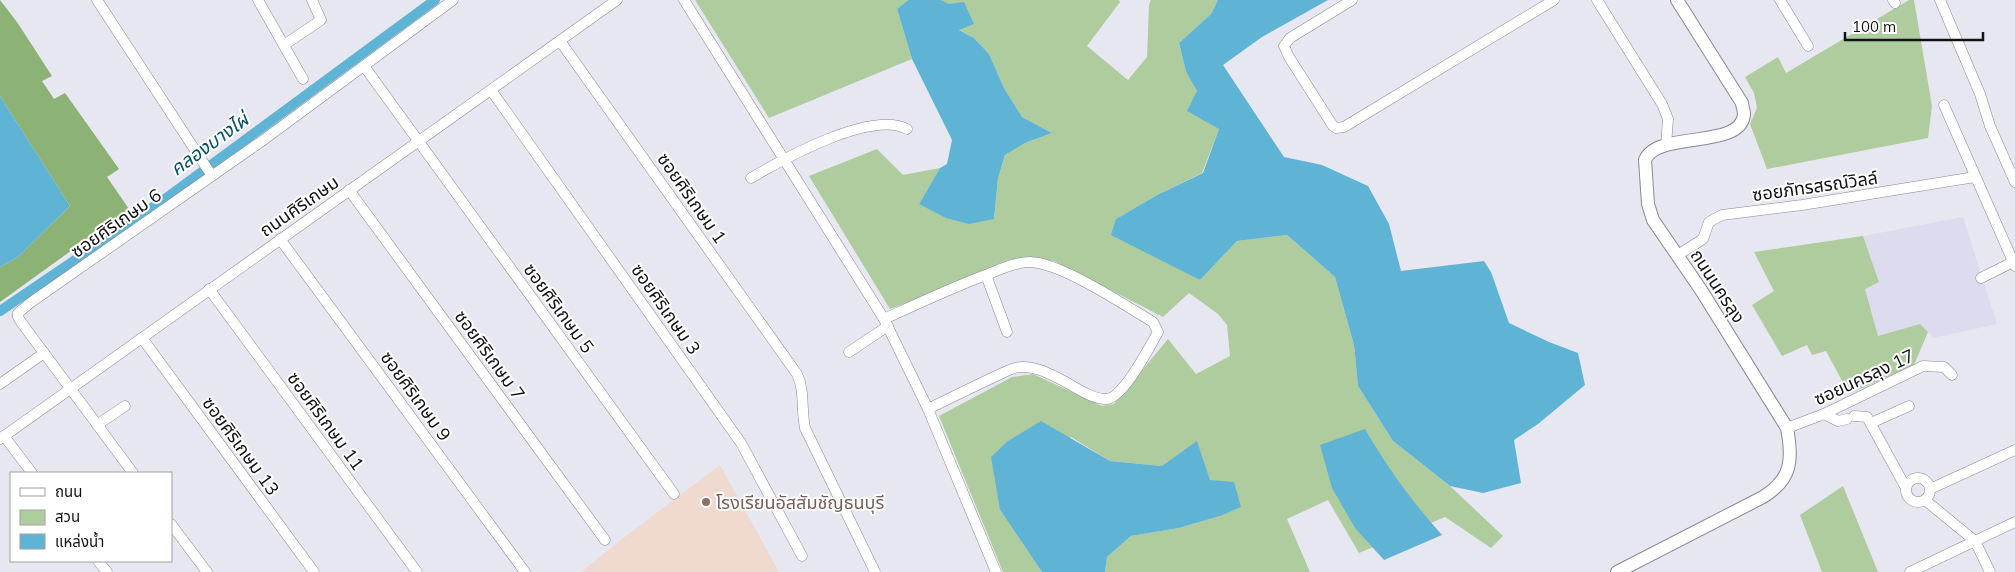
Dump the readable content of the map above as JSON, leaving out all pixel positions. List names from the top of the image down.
{
  "streets": {
    "street": [
      "ซอยภัทรสรณ์วิลล์",
      "ซอยศิริเกษม 1",
      "ถนนศิริเกษม",
      "ซอยศิริเกษม 6",
      "ถนนนครลุง",
      "ซอยศิริเกษม 5",
      "ซอยศิริเกษม 3",
      "ซอยศิริเกษม 7",
      "ซอยนครลุง 17",
      "ซอยศิริเกษม 9",
      "ซอยศิริเกษม 11",
      "ซอยศิริเกษม 13"
    ]
  },
  "crossings": [
    ["ซอยภัทรสรณ์วิลล์", "ถนนนครลุง"],
    ["ซอยศิริเกษม 1", "ถนนศิริเกษม"],
    ["ถนนศิริเกษม", "ซอยศิริเกษม 6"],
    ["ถนนศิริเกษม", "ซอยศิริเกษม 5"],
    ["ถนนศิริเกษม", "ซอยศิริเกษม 3"],
    ["ถนนศิริเกษม", "ซอยศิริเกษม 7"],
    ["ถนนศิริเกษม", "ซอยศิริเกษม 9"],
    ["ถนนศิริเกษม", "ซอยศิริเกษม 11"],
    ["ถนนศิริเกษม", "ซอยศิริเกษม 13"],
    ["ซอยศิริเกษม 6", "ซอยศิริเกษม 5"],
    ["ถนนนครลุง", "ซอยนครลุง 17"]
  ],
  "water": ["คลองบางไผ่"],
  "places": ["โรงเรียนอัสสัมชัญธนบุรี"],
  "legend": ["ถนน", "สวน", "แหล่งน้ำ"],
  "scale_bar": "100 m"
}
